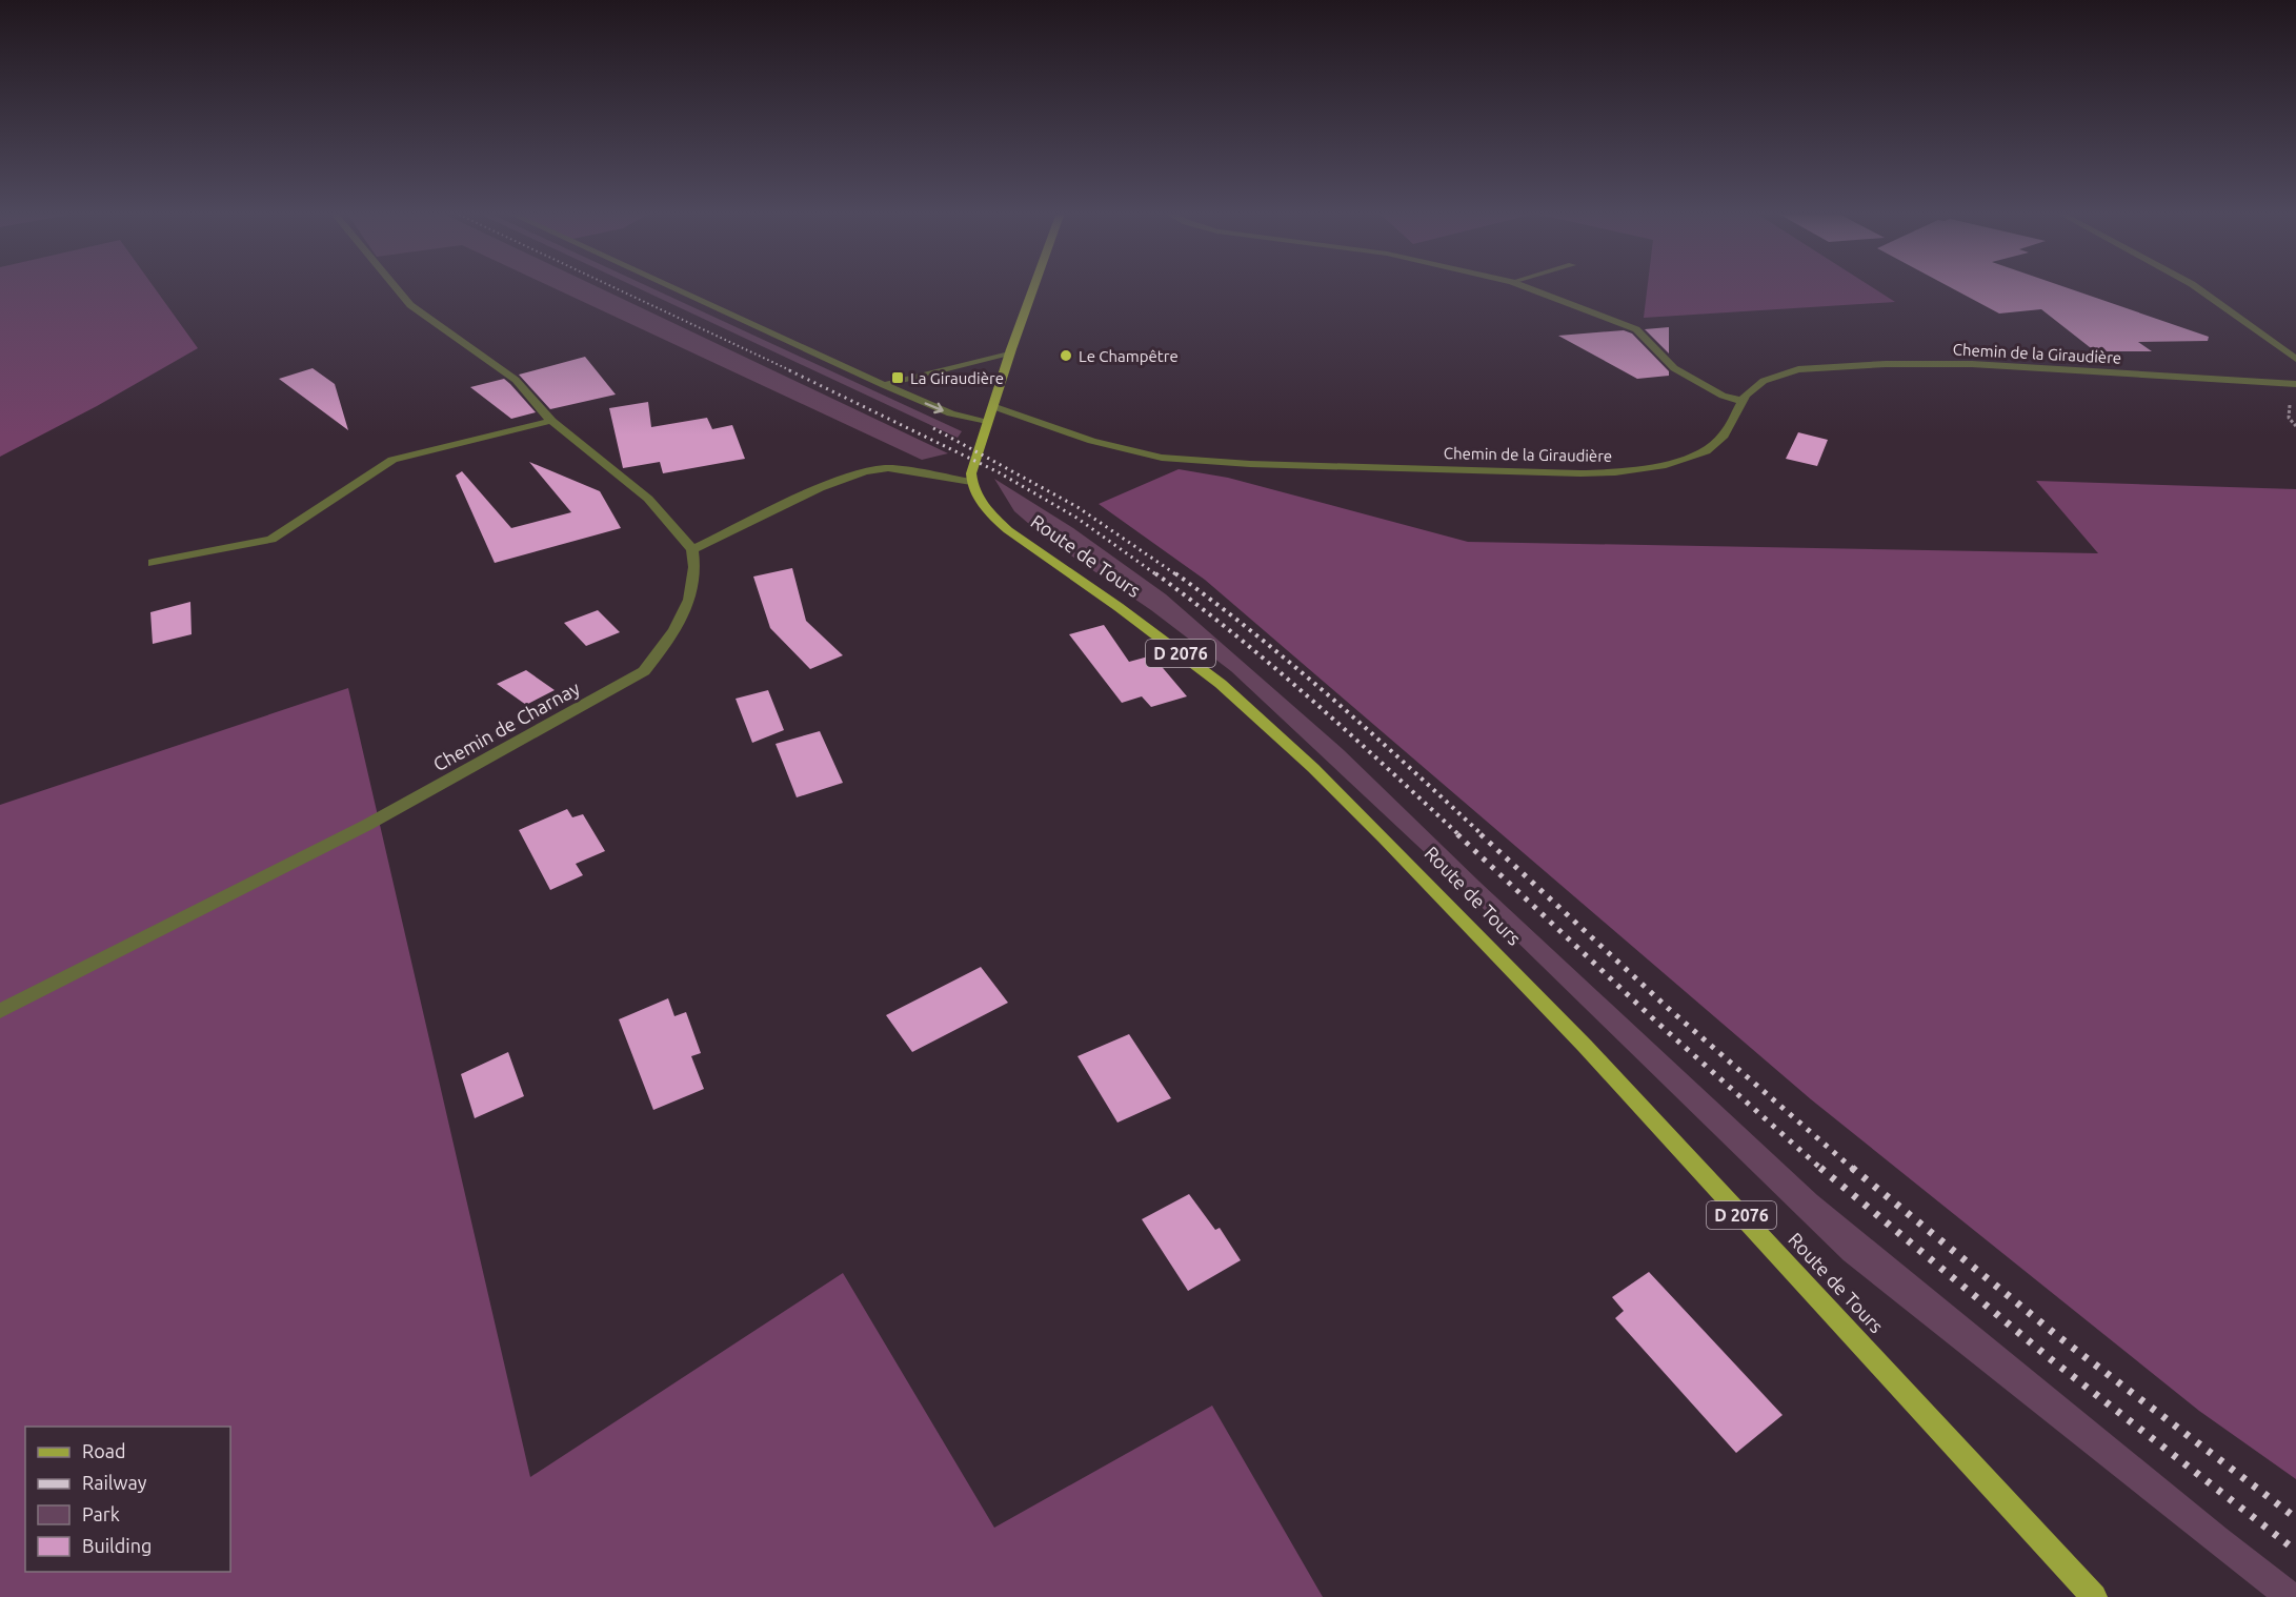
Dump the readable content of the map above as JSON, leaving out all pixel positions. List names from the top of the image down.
{
  "streets": {
    "main road": ["Route de Tours", "D 2076"],
    "street": ["Chemin de la Giraudière", "Chemin de Charnay"]
  },
  "places": {
    "other": ["Le Champêtre"],
    "transit": ["La Giraudière"]
  },
  "legend": [
    "Road",
    "Railway",
    "Park",
    "Building"
  ]
}
